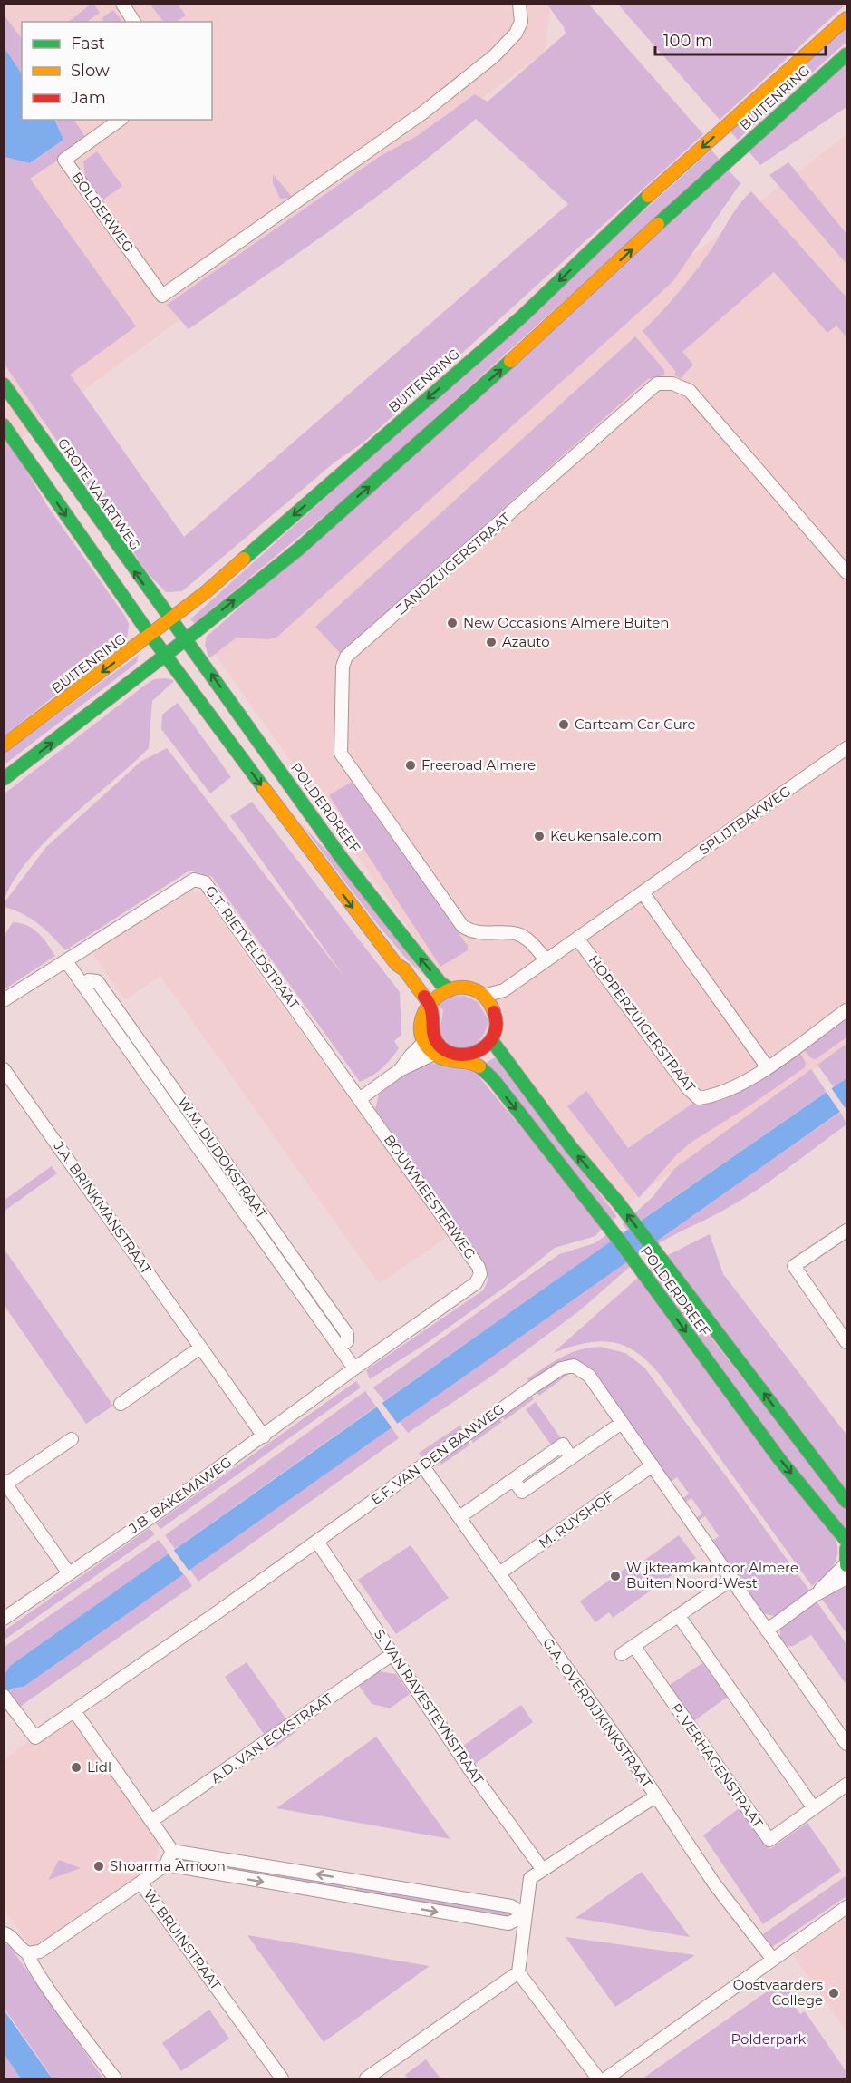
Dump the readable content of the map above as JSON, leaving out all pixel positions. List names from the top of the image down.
{
  "streets": {
    "main road": ["BUITENRING", "GROTE VAARTWEG", "POLDERDREEF"],
    "street": [
      "BOLDERWEG",
      "ZANDZUIGERSTRAAT",
      "SPLIJTBAKWEG",
      "G.T. RIETVELDSTRAAT",
      "HOPPERZUIGERSTRAAT",
      "W.M. DUDOKSTRAAT",
      "BOUWMEESTERWEG",
      "J.A. BRINKMANSTRAAT",
      "E.F. VAN DEN BANWEG",
      "J.B. BAKEMAWEG",
      "M. RUYSHOF",
      "S. VAN RAVESTEYNSTRAAT",
      "G.A. OVERDIJKINKSTRAAT",
      "A.D. VAN ECKSTRAAT",
      "P. VERHAGENSTRAAT",
      "W. BRUINSTRAAT"
    ]
  },
  "crossings": [
    ["BUITENRING", "GROTE VAARTWEG"],
    ["BUITENRING", "POLDERDREEF"],
    ["GROTE VAARTWEG", "POLDERDREEF"],
    ["ZANDZUIGERSTRAAT", "SPLIJTBAKWEG"],
    ["POLDERDREEF", "SPLIJTBAKWEG"],
    ["SPLIJTBAKWEG", "HOPPERZUIGERSTRAAT"],
    ["G.T. RIETVELDSTRAAT", "W.M. DUDOKSTRAAT"],
    ["G.T. RIETVELDSTRAAT", "BOUWMEESTERWEG"],
    ["W.M. DUDOKSTRAAT", "BOUWMEESTERWEG"],
    ["W.M. DUDOKSTRAAT", "J.B. BAKEMAWEG"],
    ["BOUWMEESTERWEG", "J.B. BAKEMAWEG"],
    ["J.A. BRINKMANSTRAAT", "J.B. BAKEMAWEG"],
    ["E.F. VAN DEN BANWEG", "M. RUYSHOF"],
    ["E.F. VAN DEN BANWEG", "S. VAN RAVESTEYNSTRAAT"],
    ["E.F. VAN DEN BANWEG", "G.A. OVERDIJKINKSTRAAT"],
    ["M. RUYSHOF", "G.A. OVERDIJKINKSTRAAT"],
    ["S. VAN RAVESTEYNSTRAAT", "A.D. VAN ECKSTRAAT"]
  ],
  "parks": ["Polderpark"],
  "places": [
    "New Occasions Almere Buiten",
    "Azauto",
    "Carteam Car Cure",
    "Freeroad Almere",
    "Keukensale.com",
    "Wijkteamkantoor Almere Buiten Noord-West",
    "Lidl",
    "Shoarma Amoon",
    "Oostvaarders College"
  ],
  "legend": ["Fast", "Slow", "Jam"],
  "scale_bar": "100 m"
}
